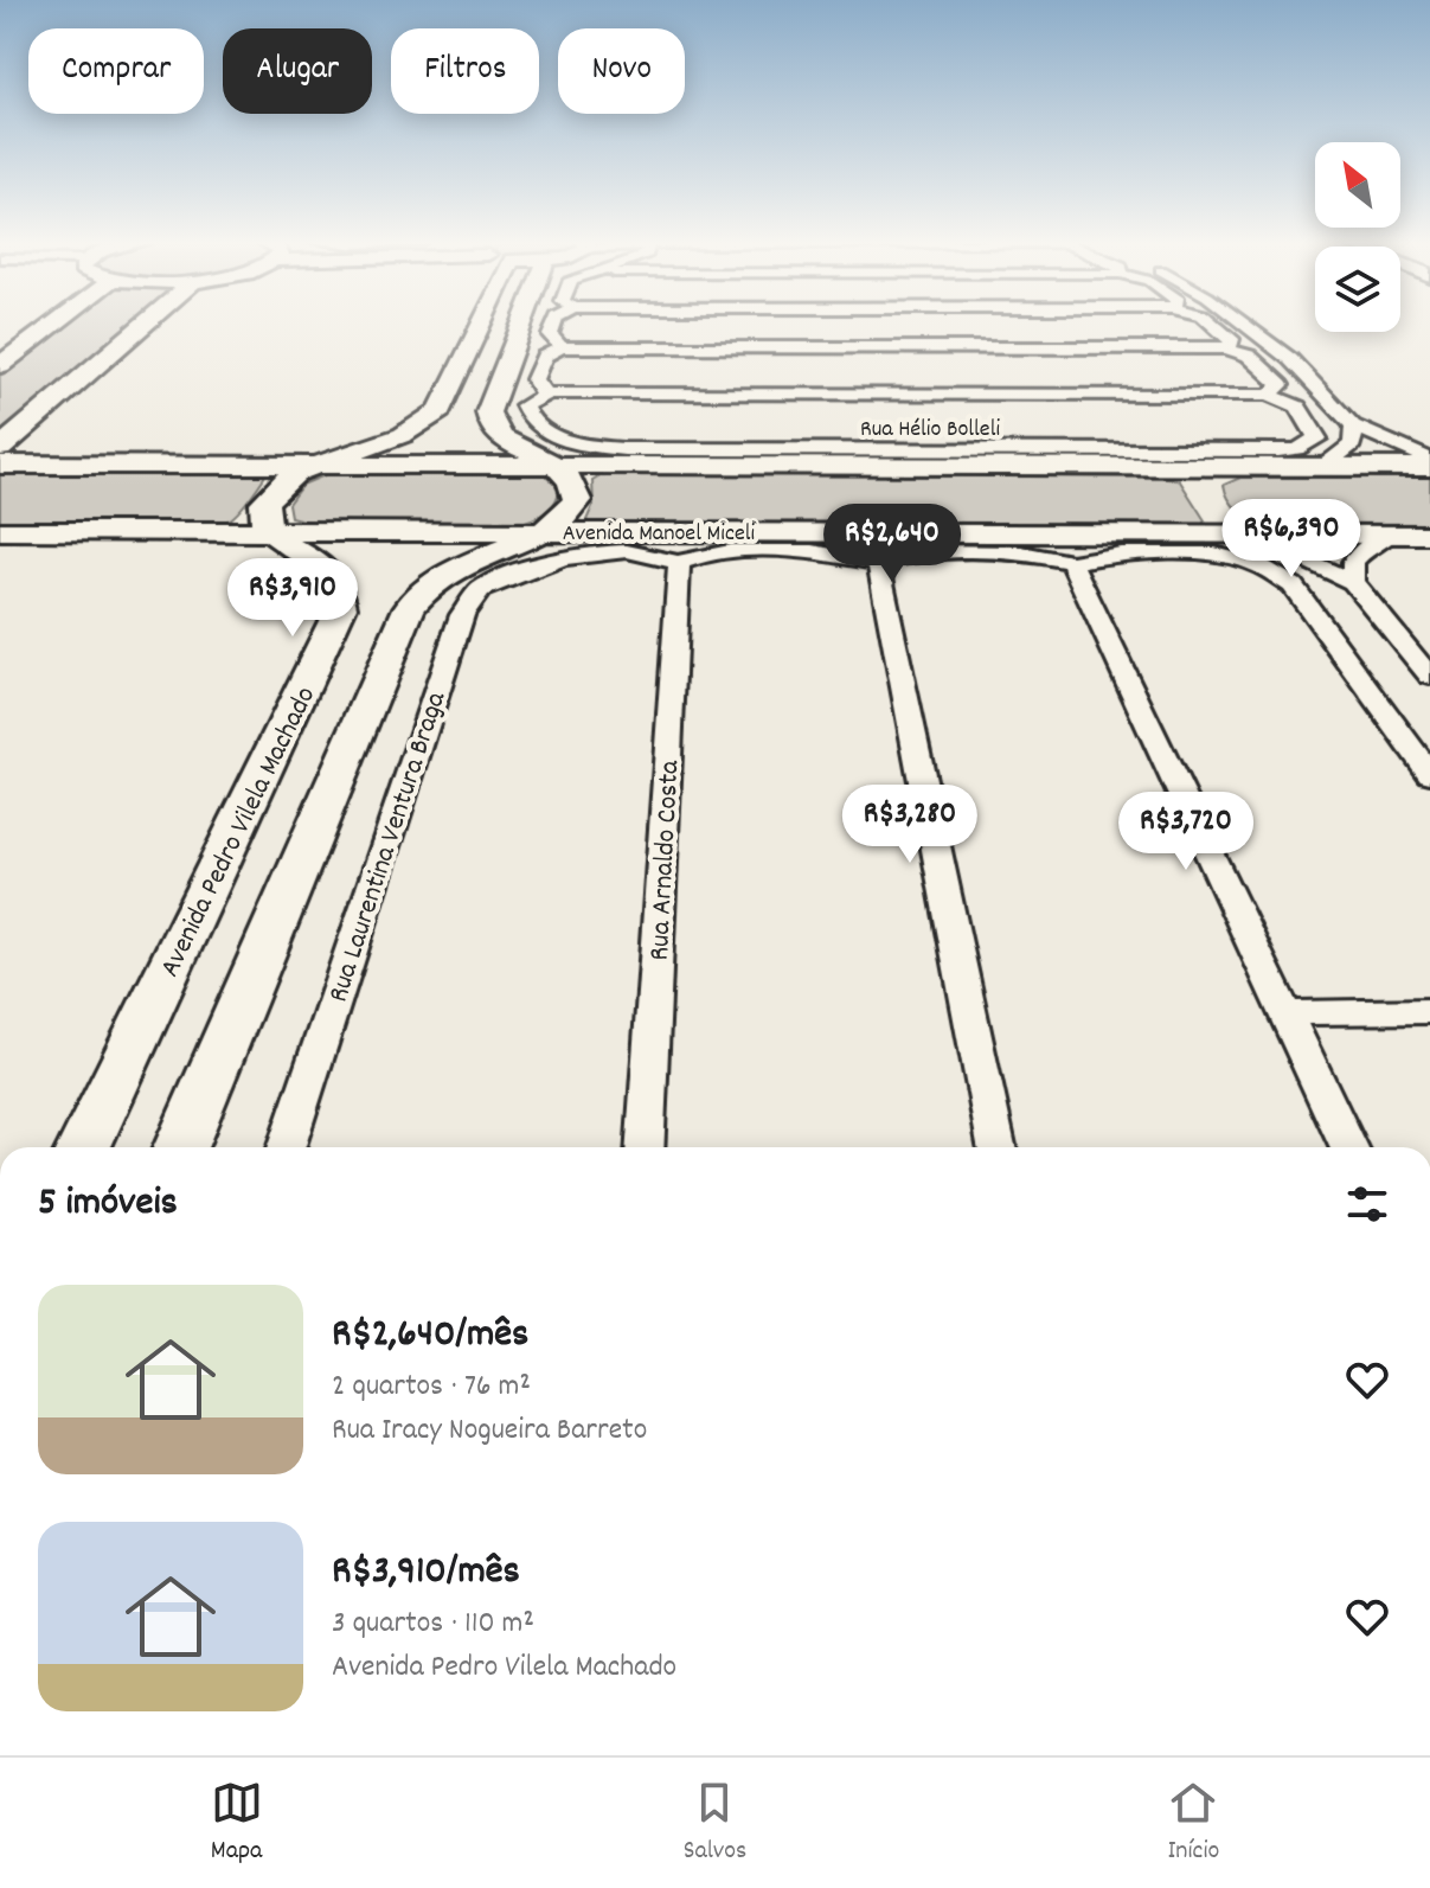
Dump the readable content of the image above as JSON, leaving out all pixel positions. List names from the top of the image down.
{
  "streets": {
    "street": [
      "Rua Hélio Bolleli",
      "Avenida Manoel Miceli",
      "Avenida Pedro Vilela Machado",
      "Rua Laurentina Ventura Braga",
      "Rua Arnaldo Costa"
    ]
  },
  "crossings": [
    ["Avenida Manoel Miceli", "Avenida Pedro Vilela Machado"],
    ["Rua Laurentina Ventura Braga", "Rua Arnaldo Costa"]
  ],
  "north": "top left",
  "page": {
    "chip": [
      "Comprar",
      "Alugar",
      "Filtros",
      "Novo"
    ],
    "price": [
      "R$6,390",
      "R$2,640",
      "R$3,910",
      "R$3,280",
      "R$3,720"
    ],
    "heading": "5 imóveis",
    "list": [
      {
        "name": "R$2,640/mês",
        "note": "2 quartos · 76 m² · Rua Iracy Nogueira Barreto"
      },
      {
        "name": "R$3,910/mês",
        "note": "3 quartos · 110 m² · Avenida Pedro Vilela Machado"
      }
    ],
    "tabs": ["Mapa", "Salvos", "Início"]
  }
}
